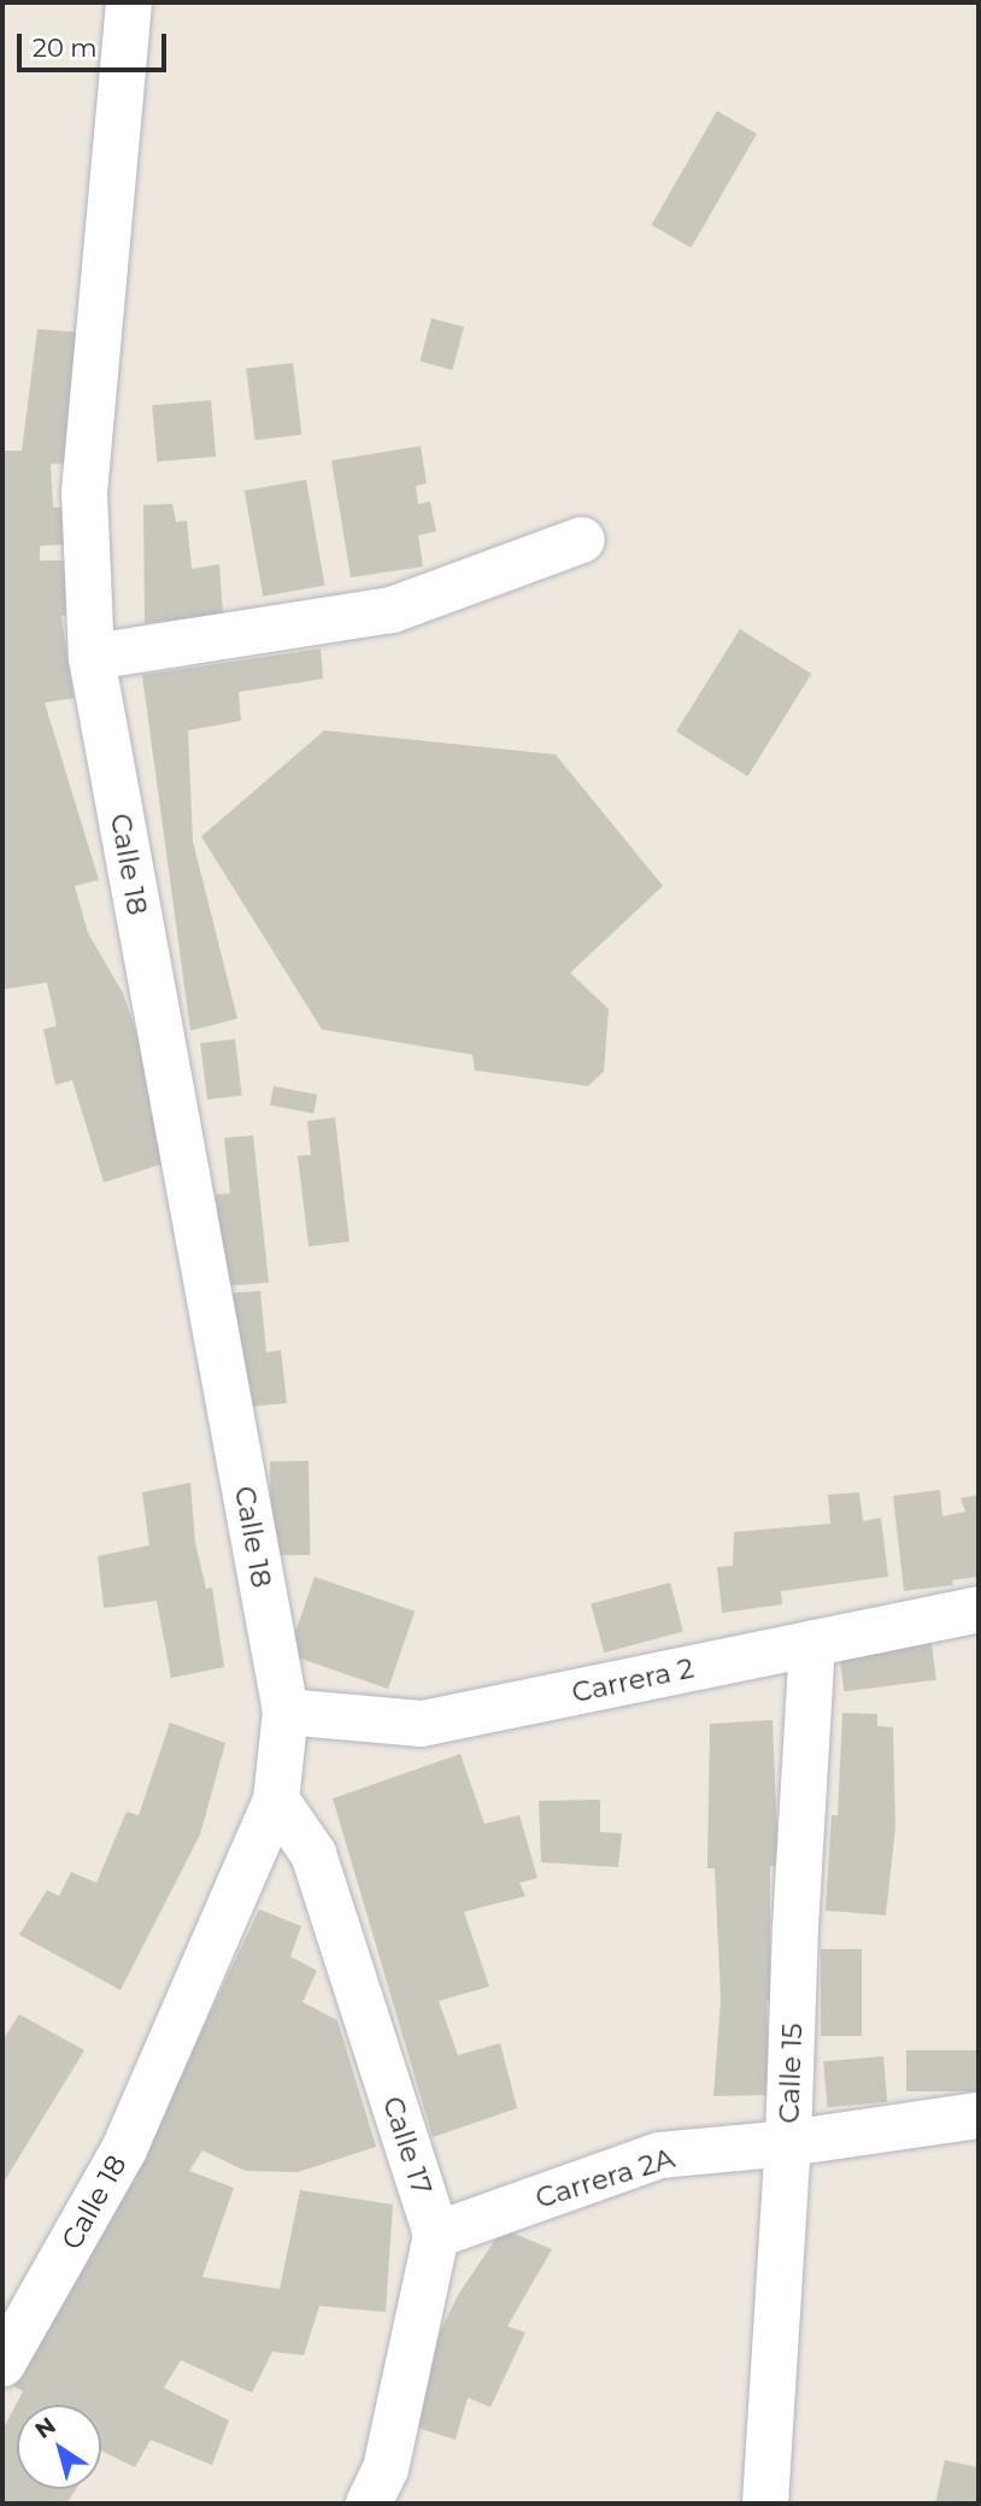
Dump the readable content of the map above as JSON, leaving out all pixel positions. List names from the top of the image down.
{
  "streets": {
    "street": [
      "Calle 18",
      "Carrera 2",
      "Calle 15",
      "Calle 17",
      "Carrera 2A"
    ]
  },
  "crossings": [
    ["Calle 18", "Carrera 2"],
    ["Calle 18", "Calle 17"],
    ["Carrera 2", "Calle 15"],
    ["Calle 15", "Carrera 2A"],
    ["Calle 17", "Carrera 2A"]
  ],
  "scale_bar": "20 m",
  "north": "top left"
}
